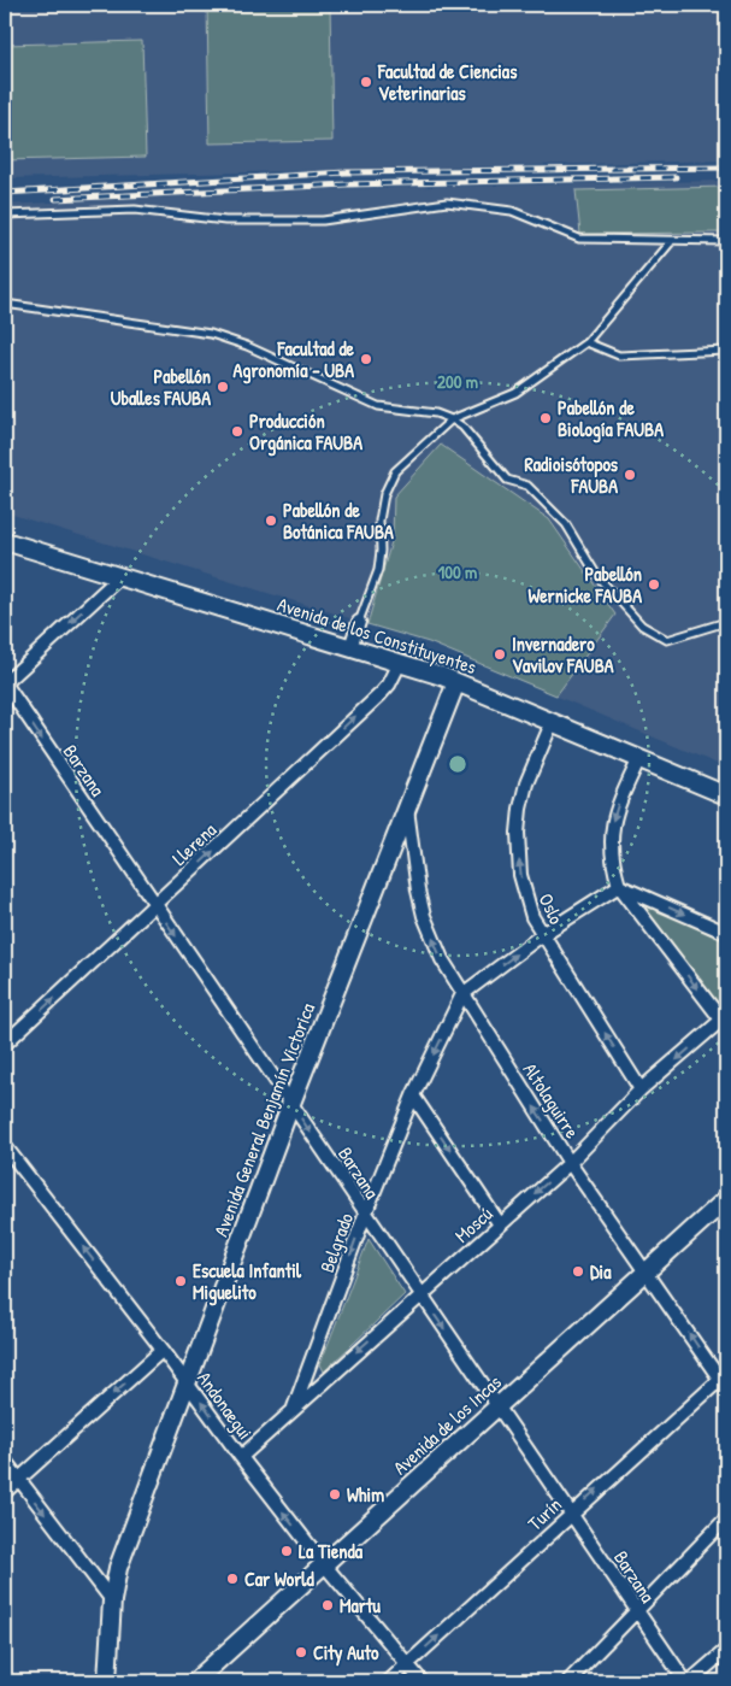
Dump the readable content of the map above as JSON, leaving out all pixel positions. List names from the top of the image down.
{
  "streets": {
    "main road": ["Avenida de los Constituyentes", "Avenida General Benjamín Victorica", "Avenida de los Incas"],
    "street": [
      "Barzana",
      "Llerena",
      "Oslo",
      "Altolaguirre",
      "Moscú",
      "Belgrado",
      "Andonaegui",
      "Turín"
    ]
  },
  "crossings": [
    ["Avenida de los Constituyentes", "Llerena"],
    ["Avenida de los Constituyentes", "Oslo"],
    ["Avenida de los Constituyentes", "Avenida General Benjamín Victorica"],
    ["Barzana", "Llerena"],
    ["Barzana", "Avenida General Benjamín Victorica"],
    ["Barzana", "Moscú"],
    ["Barzana", "Belgrado"],
    ["Barzana", "Avenida de los Incas"],
    ["Barzana", "Turín"],
    ["Oslo", "Moscú"],
    ["Altolaguirre", "Avenida General Benjamín Victorica"],
    ["Altolaguirre", "Moscú"],
    ["Altolaguirre", "Belgrado"],
    ["Altolaguirre", "Avenida de los Incas"],
    ["Altolaguirre", "Turín"],
    ["Avenida General Benjamín Victorica", "Andonaegui"],
    ["Moscú", "Belgrado"],
    ["Moscú", "Andonaegui"],
    ["Andonaegui", "Avenida de los Incas"],
    ["Andonaegui", "Turín"]
  ],
  "one_way": [
    "Barzana",
    "Llerena",
    "Altolaguirre",
    "Moscú",
    "Belgrado",
    "Andonaegui",
    "Turín"
  ],
  "places": [
    "Facultad de Ciencias Veterinarias",
    "Facultad de Agronomía - UBA",
    "Pabellón Uballes FAUBA",
    "Pabellón de Biología FAUBA",
    "Producción Orgánica FAUBA",
    "Radioisótopos FAUBA",
    "Pabellón de Botánica FAUBA",
    "Pabellón Wernicke FAUBA",
    "Invernadero Vavilov FAUBA",
    "Dia",
    "Escuela Infantil Miguelito",
    "Whim",
    "La Tienda",
    "Car World",
    "Martu",
    "City Auto"
  ],
  "rings": ["200 m", "100 m"]
}
